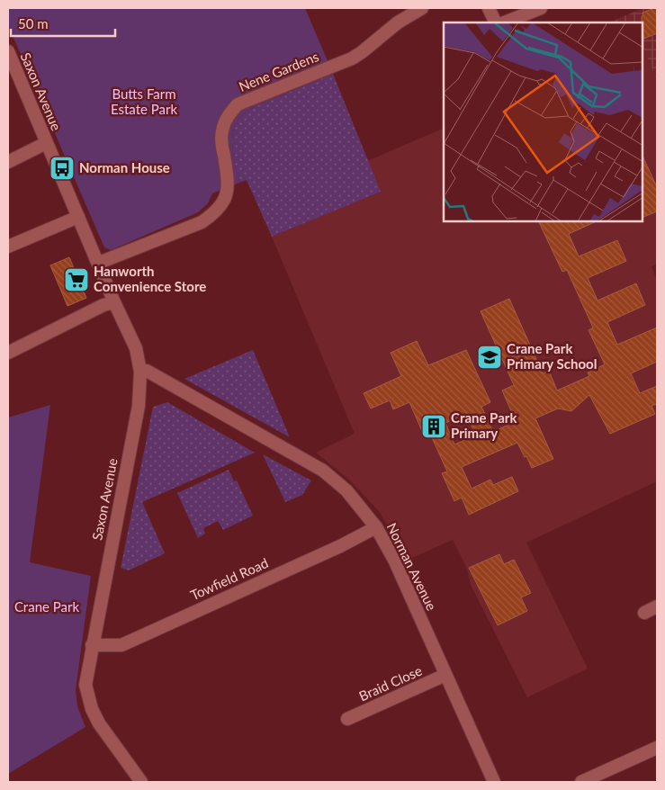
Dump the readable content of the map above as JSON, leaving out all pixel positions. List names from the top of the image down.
{
  "streets": {
    "street": [
      "Nene Gardens",
      "Saxon Avenue",
      "Norman Avenue",
      "Towfield Road",
      "Braid Close"
    ]
  },
  "crossings": [
    ["Nene Gardens", "Saxon Avenue"],
    ["Saxon Avenue", "Norman Avenue"],
    ["Saxon Avenue", "Towfield Road"],
    ["Norman Avenue", "Towfield Road"],
    ["Norman Avenue", "Braid Close"]
  ],
  "parks": ["Butts Farm Estate Park", "Crane Park"],
  "places": {
    "bus stop": ["Norman House"],
    "supermarket": ["Hanworth Convenience Store"],
    "school or university": ["Crane Park Primary School"],
    "building": ["Crane Park Primary"]
  },
  "scale_bar": "50 m"
}
